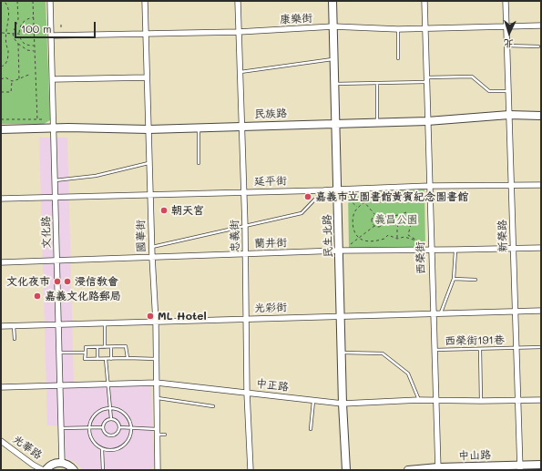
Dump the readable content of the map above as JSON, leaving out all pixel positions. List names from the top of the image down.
{
  "streets": {
    "main road": ["民族路", "民生北路", "中山路"],
    "street": [
      "康樂街",
      "延平街",
      "文化路",
      "國華街",
      "忠義街",
      "新榮路",
      "蘭井街",
      "西榮街",
      "光彩街",
      "中正路",
      "光華路"
    ],
    "lane": ["西榮街191巷"]
  },
  "crossings": [
    ["康樂街", "文化路"],
    ["康樂街", "國華街"],
    ["康樂街", "忠義街"],
    ["康樂街", "民生北路"],
    ["康樂街", "新榮路"],
    ["康樂街", "西榮街"],
    ["民族路", "文化路"],
    ["民族路", "國華街"],
    ["民族路", "忠義街"],
    ["民族路", "民生北路"],
    ["民族路", "新榮路"],
    ["民族路", "西榮街"],
    ["延平街", "文化路"],
    ["延平街", "國華街"],
    ["延平街", "忠義街"],
    ["延平街", "民生北路"],
    ["延平街", "新榮路"],
    ["延平街", "西榮街"],
    ["文化路", "蘭井街"],
    ["文化路", "光彩街"],
    ["文化路", "中正路"],
    ["國華街", "蘭井街"],
    ["國華街", "光彩街"],
    ["國華街", "中正路"],
    ["忠義街", "蘭井街"],
    ["忠義街", "光彩街"],
    ["忠義街", "中正路"],
    ["民生北路", "蘭井街"],
    ["民生北路", "光彩街"],
    ["民生北路", "中正路"],
    ["新榮路", "蘭井街"],
    ["新榮路", "光彩街"],
    ["新榮路", "西榮街191巷"],
    ["新榮路", "中正路"],
    ["新榮路", "中山路"],
    ["蘭井街", "西榮街"],
    ["西榮街", "光彩街"],
    ["西榮街", "西榮街191巷"],
    ["西榮街", "中正路"],
    ["西榮街", "中山路"]
  ],
  "parks": ["義昌公園"],
  "places": [
    "嘉義市立圖書館黃賓紀念圖書館",
    "朝天宮",
    "文化夜市",
    "浸信教會",
    "嘉義文化路郵局",
    "ML Hotel"
  ],
  "scale_bar": "100 m",
  "north": "bottom"
}
